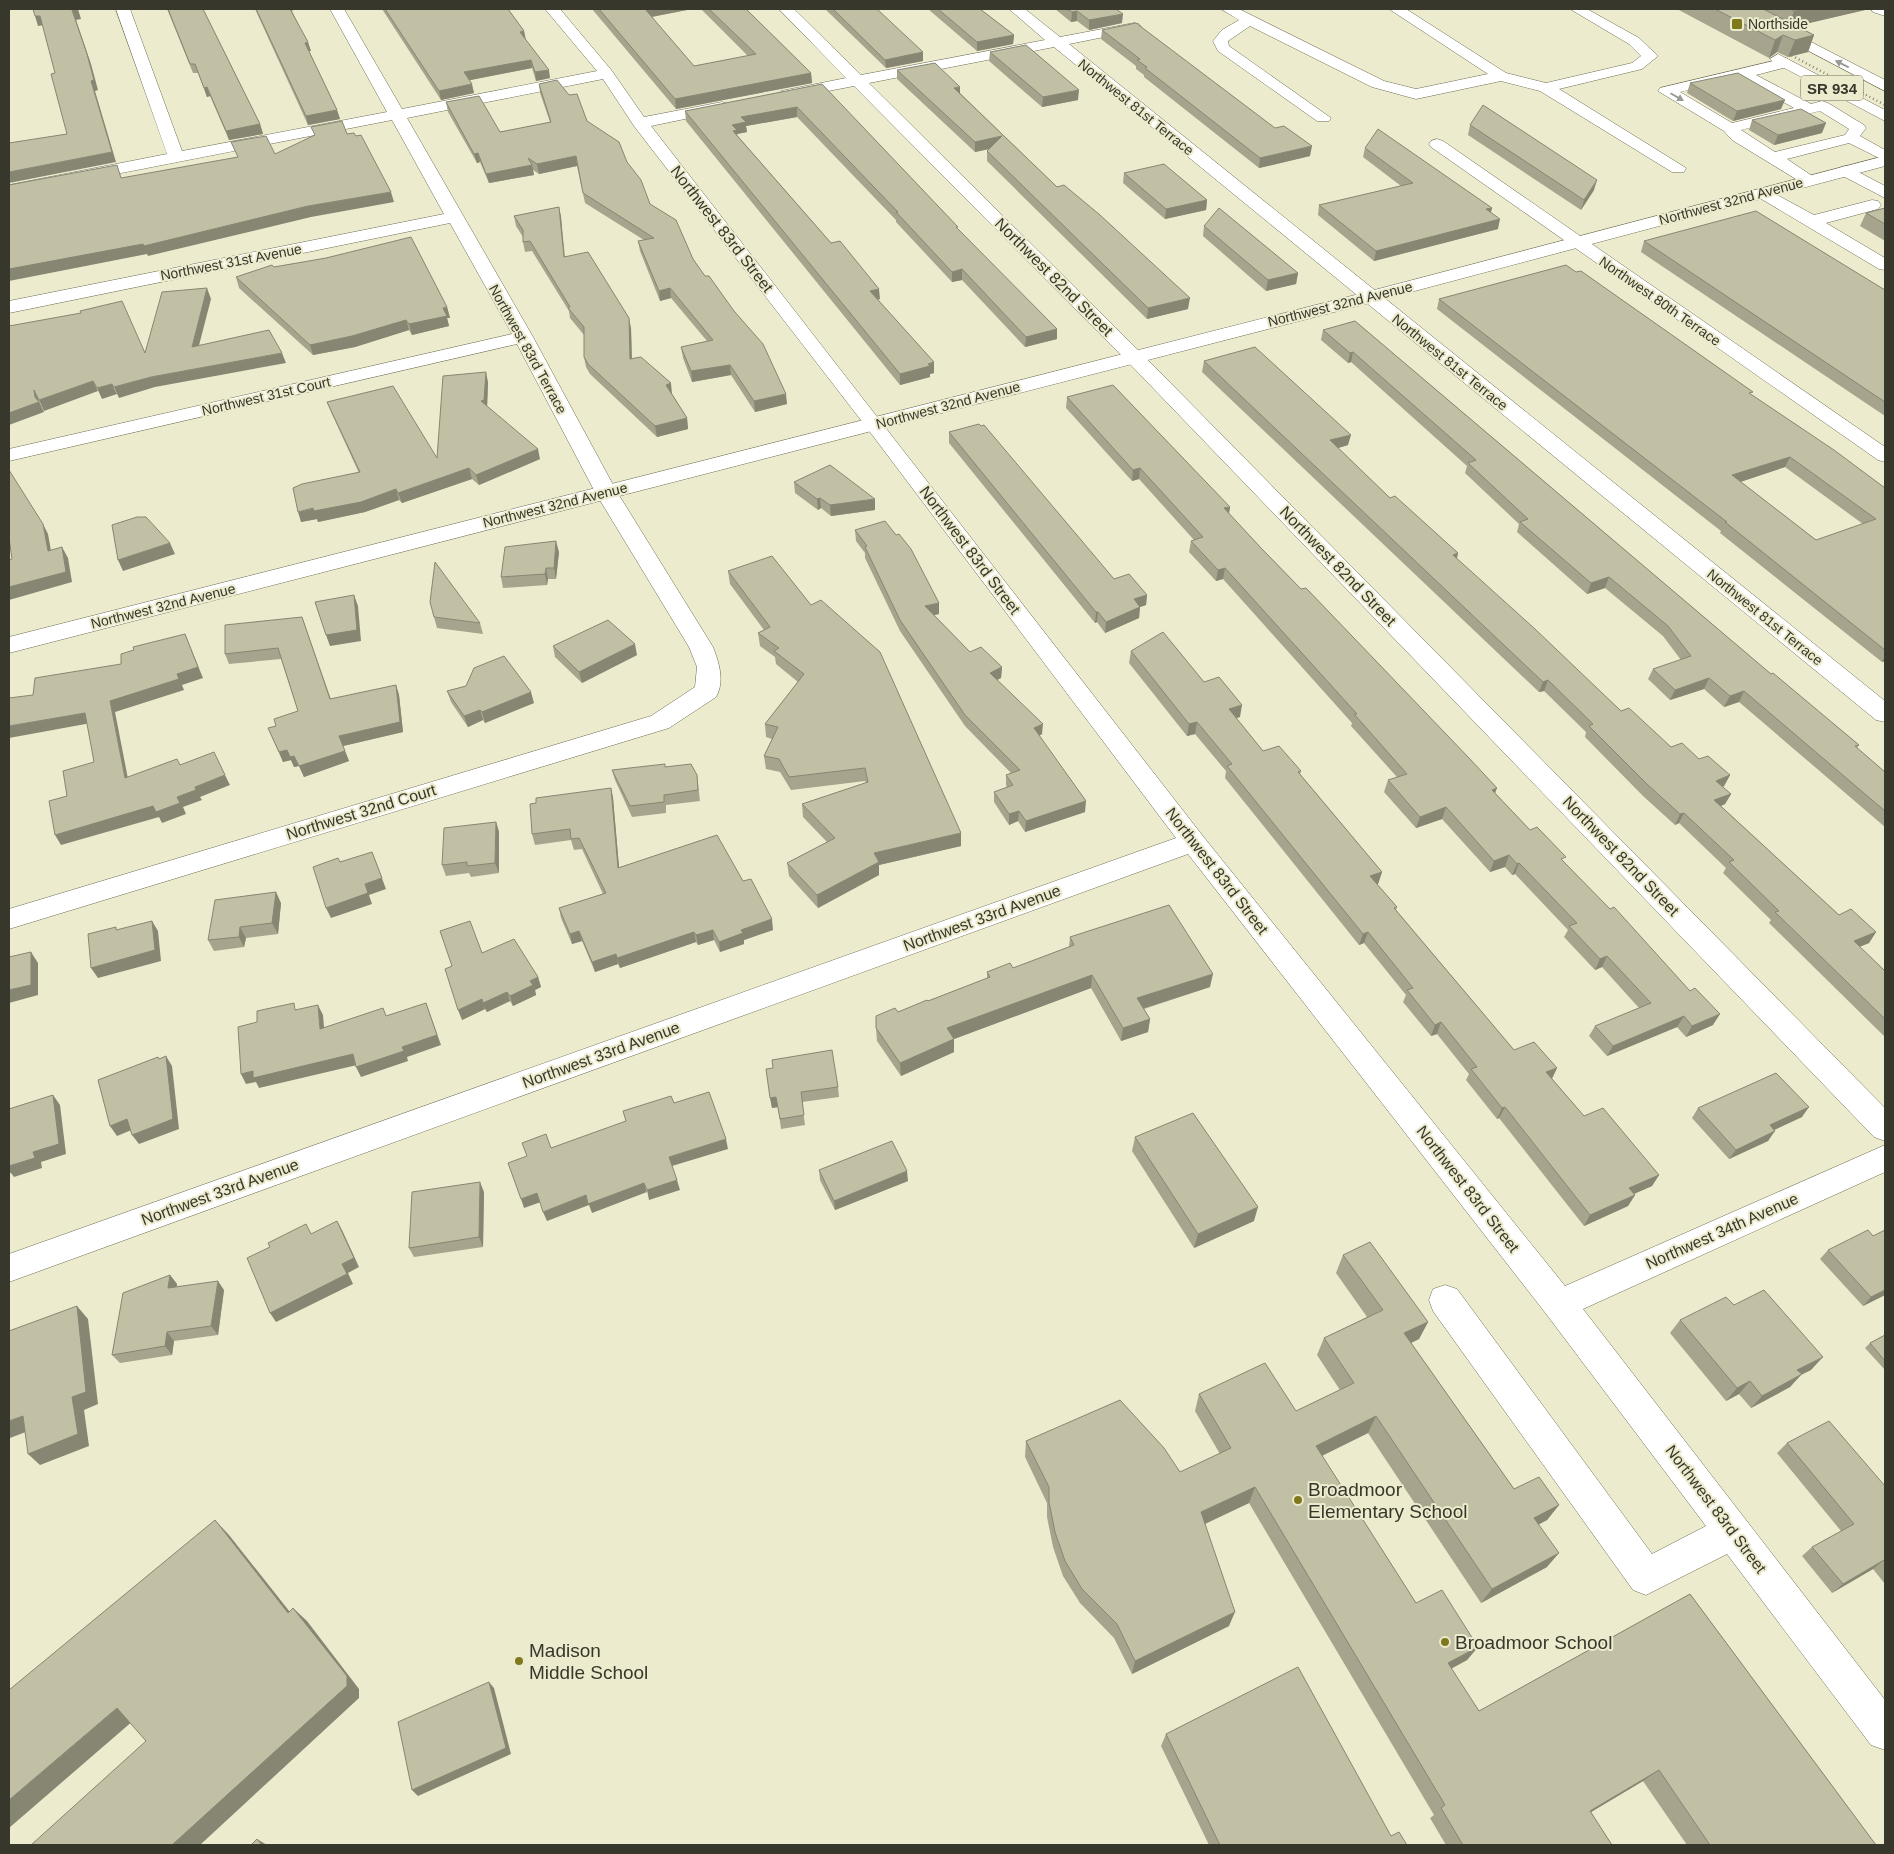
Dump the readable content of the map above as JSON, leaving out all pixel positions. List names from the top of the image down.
{
  "streets": {
    "street": [
      "SR 934",
      "Northwest 81st Terrace",
      "Northwest 32nd Avenue",
      "Northwest 83rd Street",
      "Northwest 31st Avenue",
      "Northwest 82nd Street",
      "Northwest 80th Terrace",
      "Northwest 83rd Terrace",
      "Northwest 31st Court",
      "Northwest 32nd Court",
      "Northwest 33rd Avenue",
      "Northwest 34th Avenue"
    ]
  },
  "crossings": [
    ["Northwest 81st Terrace", "Northwest 32nd Avenue"],
    ["Northwest 32nd Avenue", "Northwest 83rd Street"],
    ["Northwest 32nd Avenue", "Northwest 82nd Street"],
    ["Northwest 32nd Avenue", "Northwest 80th Terrace"],
    ["Northwest 32nd Avenue", "Northwest 83rd Terrace"],
    ["Northwest 83rd Street", "Northwest 33rd Avenue"],
    ["Northwest 83rd Street", "Northwest 34th Avenue"],
    ["Northwest 31st Avenue", "Northwest 83rd Terrace"],
    ["Northwest 83rd Terrace", "Northwest 31st Court"],
    ["Northwest 83rd Terrace", "Northwest 32nd Court"]
  ],
  "places": {
    "transit": ["Northside"],
    "other": ["Broadmoor Elementary School", "Broadmoor School", "Madison Middle School"]
  }
}
